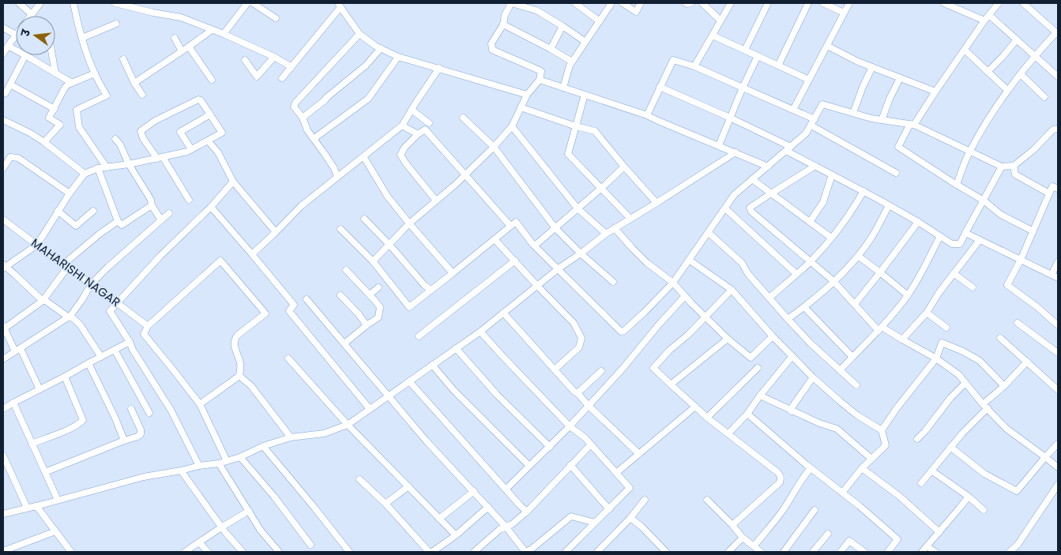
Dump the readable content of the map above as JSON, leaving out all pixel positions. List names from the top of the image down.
{
  "streets": {
    "street": ["MAHARISHI NAGAR"]
  },
  "north": "left"
}
